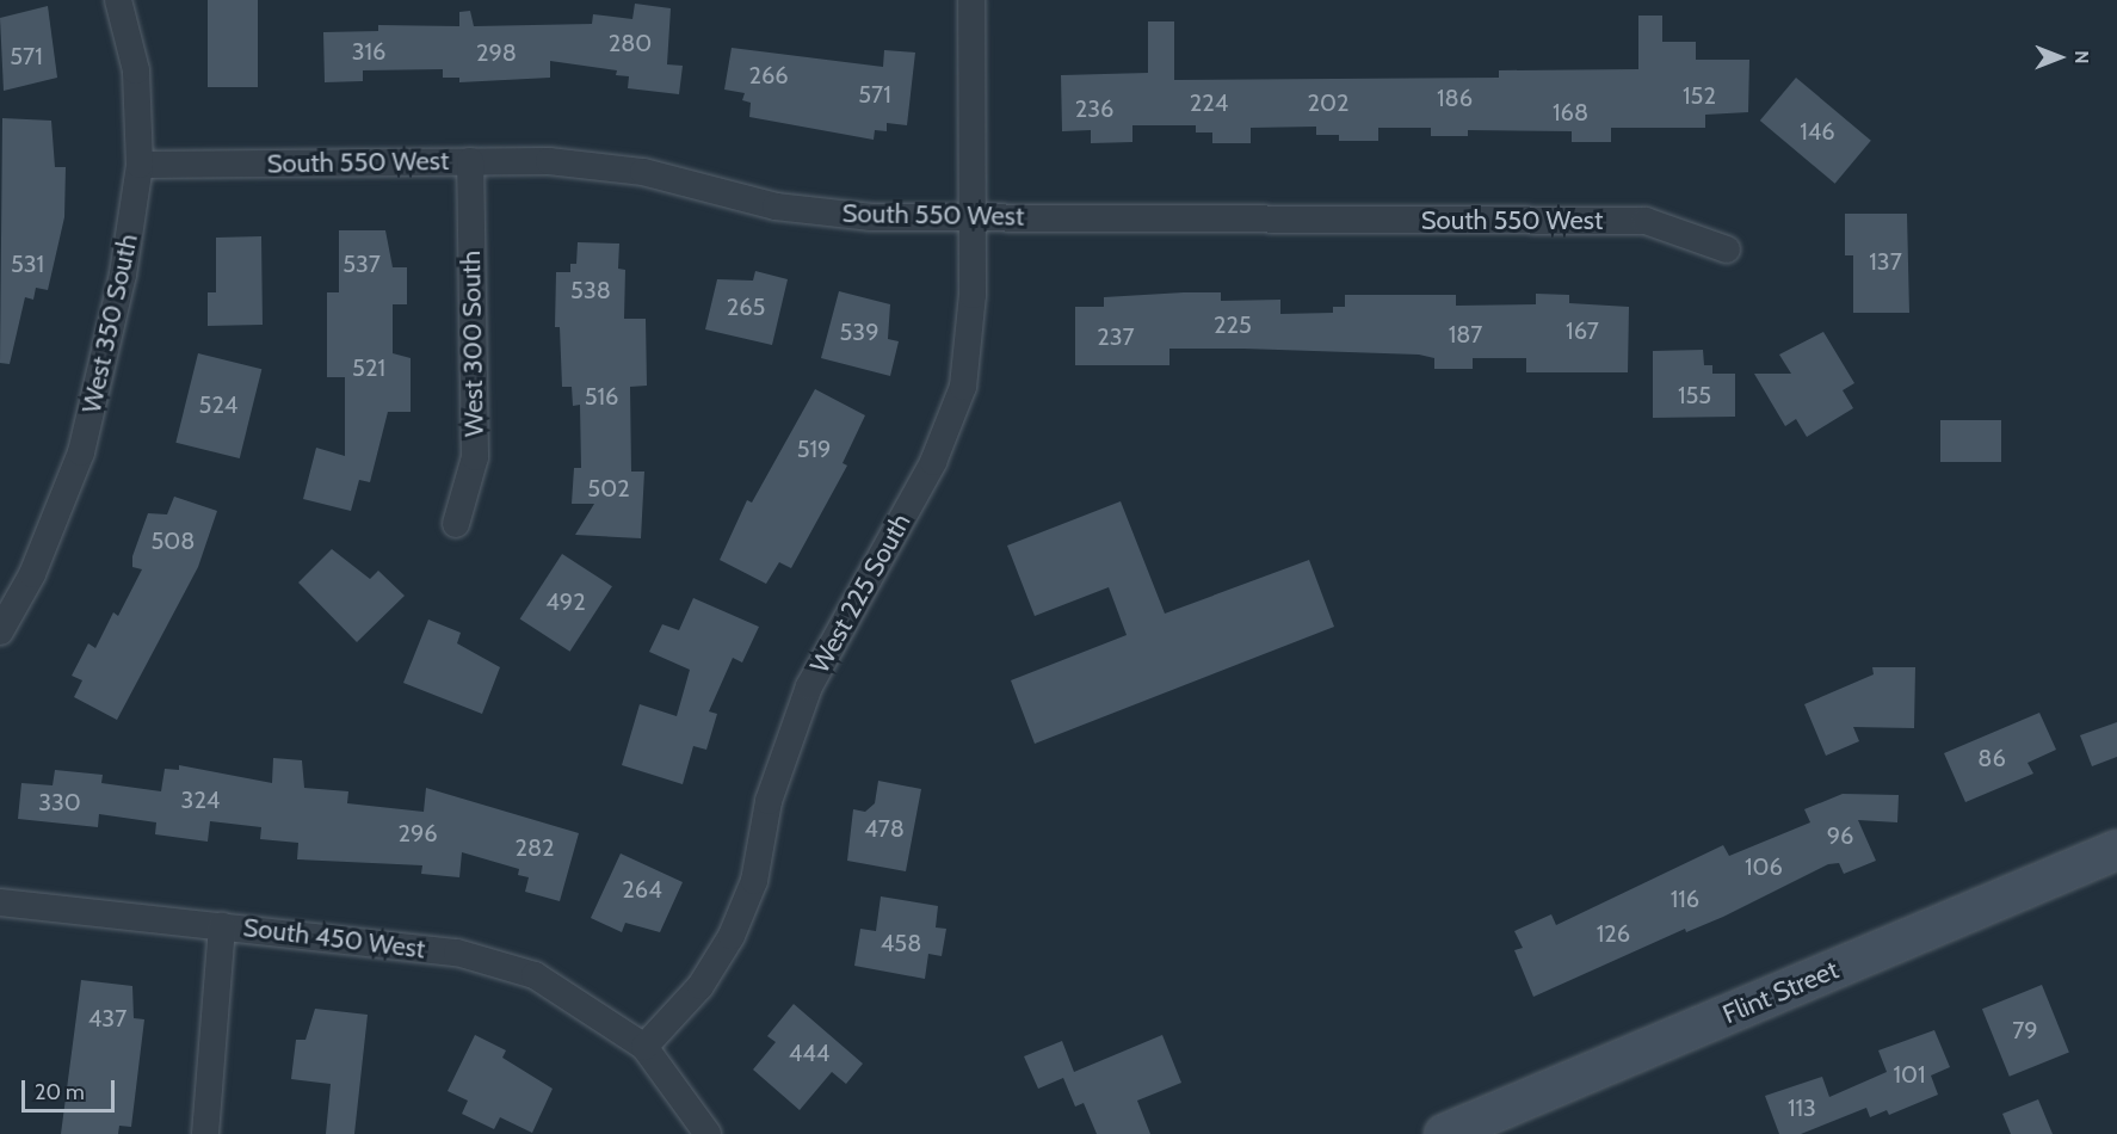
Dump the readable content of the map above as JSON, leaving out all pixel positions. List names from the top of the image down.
{
  "streets": {
    "street": [
      "South 550 West",
      "West 350 South",
      "West 300 South",
      "West 225 South",
      "South 450 West",
      "Flint Street"
    ]
  },
  "crossings": [
    ["South 550 West", "West 350 South"],
    ["South 550 West", "West 300 South"],
    ["South 550 West", "West 225 South"],
    ["West 225 South", "South 450 West"]
  ],
  "house_numbers": [
    "280",
    "316",
    "298",
    "571",
    "266",
    "571",
    "152",
    "186",
    "224",
    "202",
    "236",
    "168",
    "146",
    "137",
    "531",
    "537",
    "538",
    "265",
    "225",
    "167",
    "539",
    "187",
    "237",
    "521",
    "155",
    "516",
    "524",
    "519",
    "502",
    "508",
    "492",
    "86",
    "324",
    "330",
    "478",
    "296",
    "96",
    "282",
    "106",
    "264",
    "116",
    "126",
    "458",
    "437",
    "79",
    "444",
    "101",
    "113"
  ],
  "scale_bar": "20 m",
  "north": "right"
}
